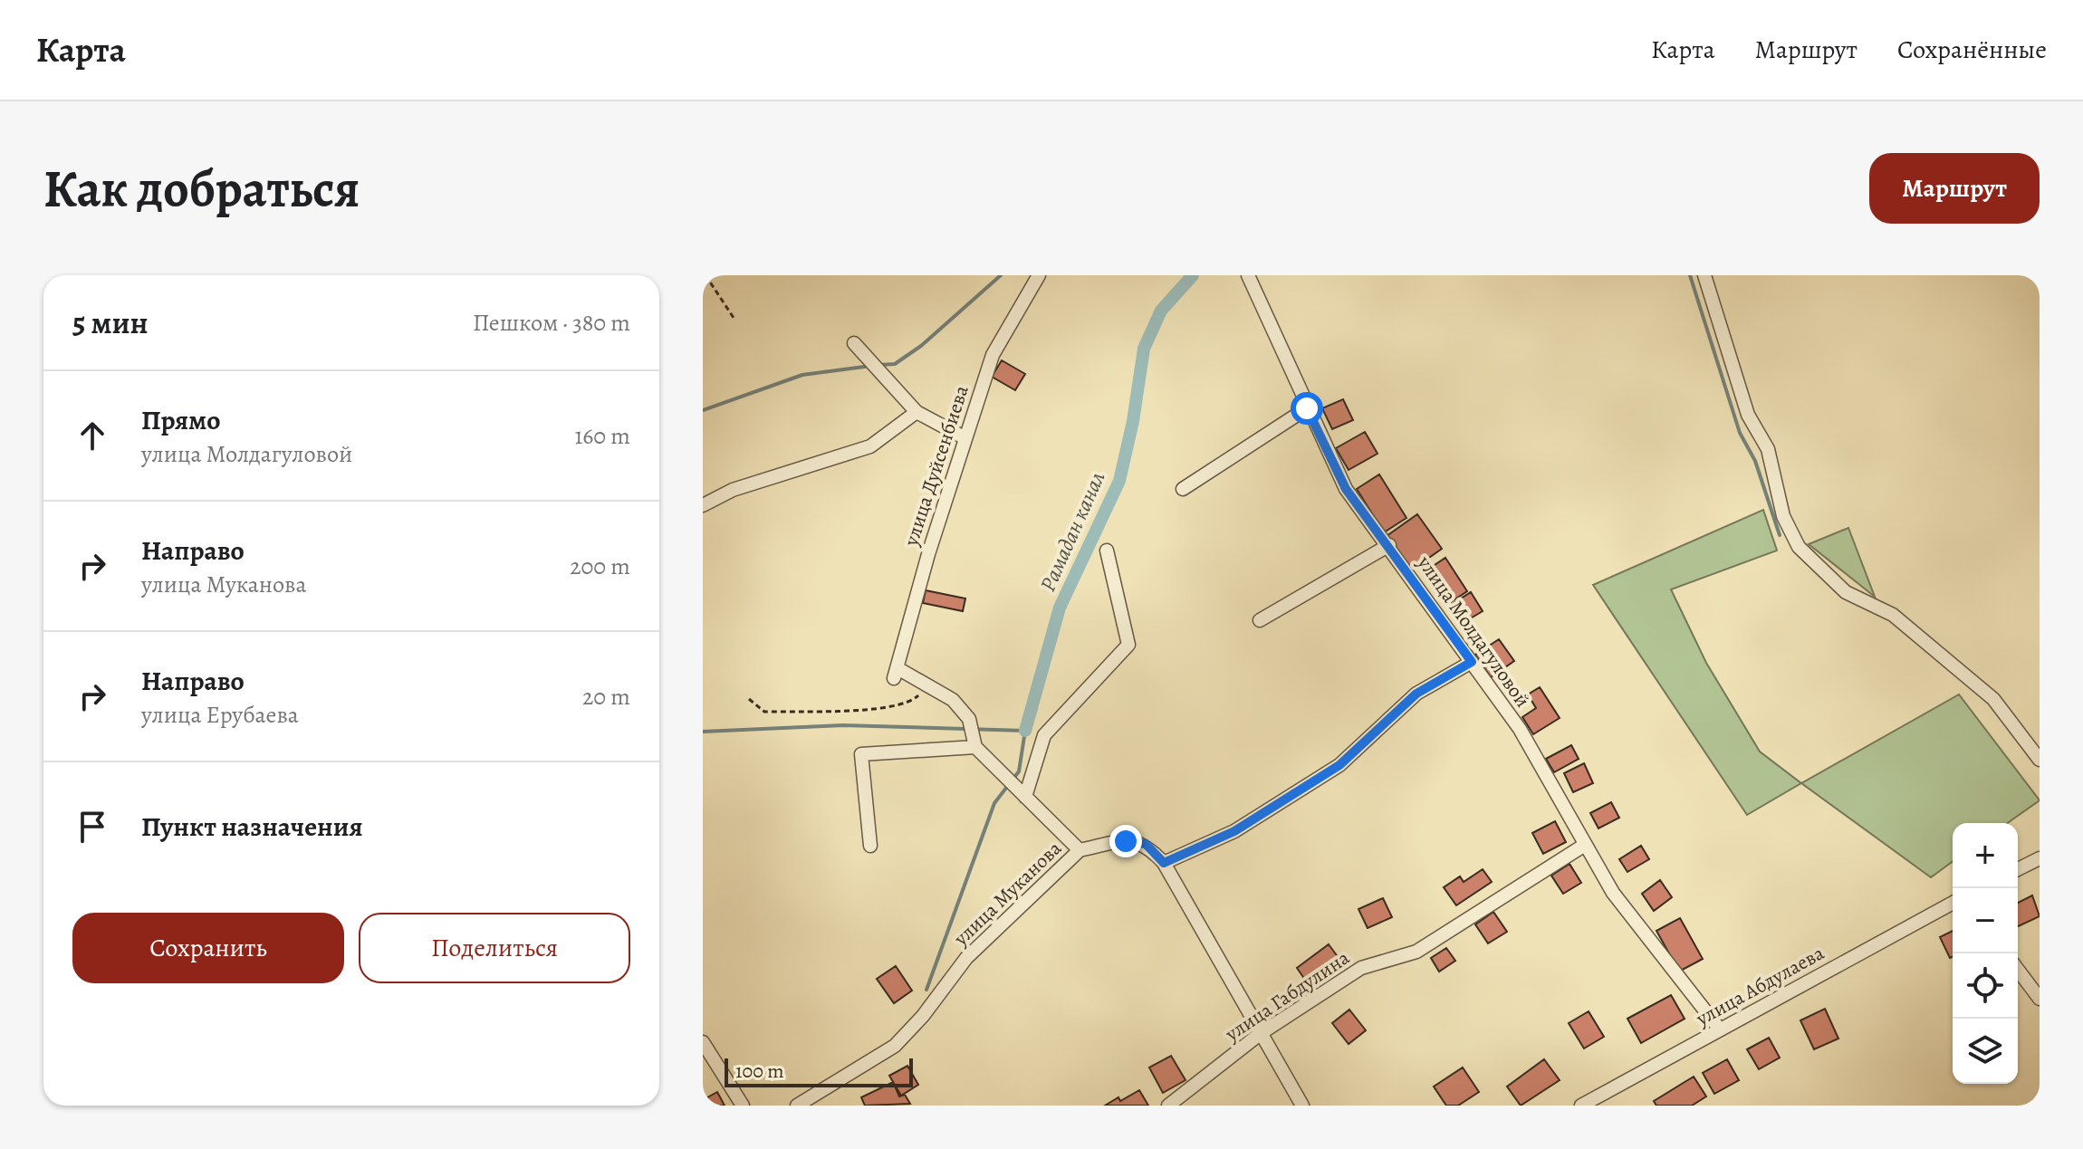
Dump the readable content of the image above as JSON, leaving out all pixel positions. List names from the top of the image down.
{
  "streets": {
    "street": [
      "улица Дуйсенбиева",
      "улица Молдагуловой",
      "улица Муканова",
      "улица Абдулаева",
      "улица Габдулина"
    ]
  },
  "crossings": [
    ["улица Дуйсенбиева", "улица Муканова"],
    ["улица Молдагуловой", "улица Абдулаева"],
    ["улица Молдагуловой", "улица Габдулина"]
  ],
  "water": ["Рамадан канал"],
  "scale_bar": "100 m",
  "page": {
    "header": "Карта",
    "nav": ["Карта", "Маршрут", "Сохранённые"],
    "buttons": [
      "Маршрут",
      ["Сохранить", "Поделиться"]
    ],
    "title": "Как добраться",
    "heading": ["5 мин", "Пешком · 380 m"],
    "list": [
      ["Прямо", "улица Молдагуловой", "160 m"],
      ["Направо", "улица Муканова", "200 m"],
      ["Направо", "улица Ерубаева", "20 m"],
      "Пункт назначения"
    ],
    "map_buttons": ["+", "−"],
    "scale": "100 m"
  }
}
